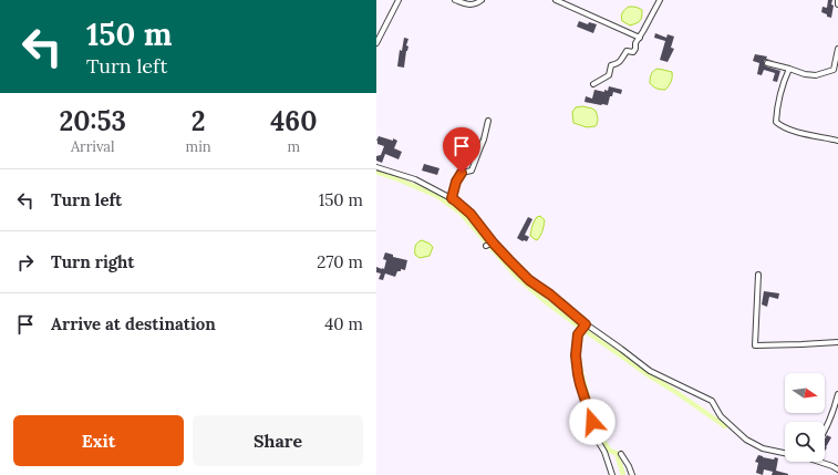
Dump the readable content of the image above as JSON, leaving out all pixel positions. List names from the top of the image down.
{
  "north": "right",
  "page": {
    "turn": ["150 m", "Turn left"],
    "eta": [
      "20:53",
      "Arrival",
      "2",
      "min",
      "460",
      "m"
    ],
    "list": [
      {
        "name": "Turn left",
        "value": "150 m"
      },
      {
        "name": "Turn right",
        "value": "270 m"
      },
      {
        "name": "Arrive at destination",
        "value": "40 m"
      }
    ],
    "buttons": ["Exit", "Share"]
  }
}
